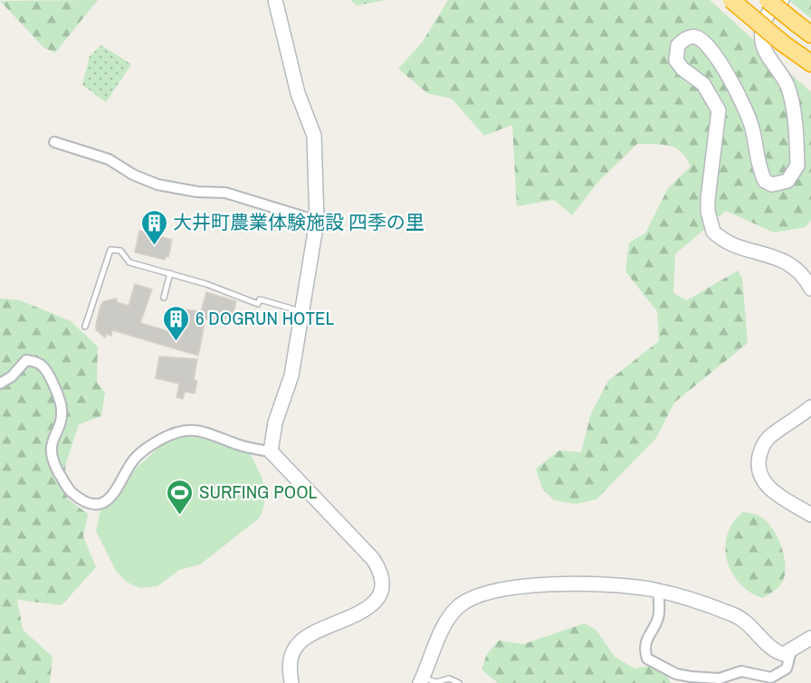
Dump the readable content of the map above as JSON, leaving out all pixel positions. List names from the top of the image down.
{
  "places": {
    "building": ["大井町農業体験施設 四季の里", "6 DOGRUN HOTEL"],
    "sports": ["SURFING POOL"]
  }
}
